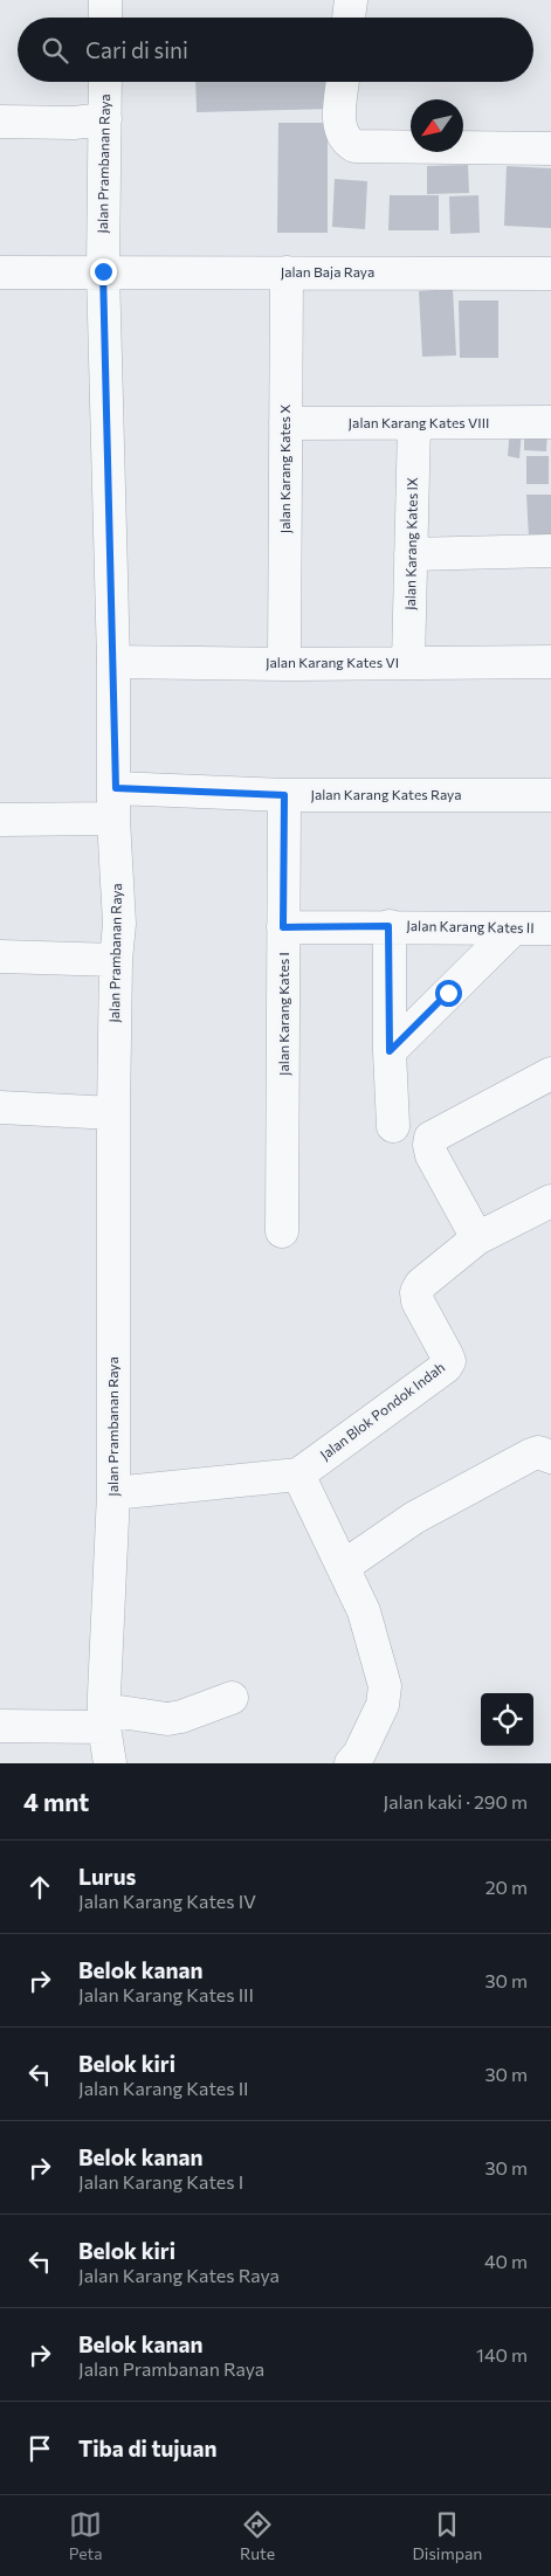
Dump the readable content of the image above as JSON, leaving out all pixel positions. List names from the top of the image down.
{
  "streets": {
    "street": [
      "Jalan Prambanan Raya",
      "Jalan Baja Raya",
      "Jalan Karang Kates VIII",
      "Jalan Karang Kates X",
      "Jalan Karang Kates IX",
      "Jalan Karang Kates VI",
      "Jalan Karang Kates Raya",
      "Jalan Karang Kates II",
      "Jalan Karang Kates I",
      "Jalan Blok Pondok Indah"
    ]
  },
  "crossings": [
    ["Jalan Prambanan Raya", "Jalan Baja Raya"],
    ["Jalan Prambanan Raya", "Jalan Karang Kates VI"],
    ["Jalan Prambanan Raya", "Jalan Karang Kates Raya"],
    ["Jalan Baja Raya", "Jalan Karang Kates X"],
    ["Jalan Karang Kates VIII", "Jalan Karang Kates X"],
    ["Jalan Karang Kates VIII", "Jalan Karang Kates IX"],
    ["Jalan Karang Kates X", "Jalan Karang Kates VI"],
    ["Jalan Karang Kates IX", "Jalan Karang Kates VI"],
    ["Jalan Karang Kates Raya", "Jalan Karang Kates I"],
    ["Jalan Karang Kates II", "Jalan Karang Kates I"]
  ],
  "north": "bottom left",
  "page": {
    "search": "Cari di sini",
    "heading": ["4 mnt", "Jalan kaki · 290 m"],
    "list": [
      ["Lurus", "Jalan Karang Kates IV", "20 m"],
      ["Belok kanan", "Jalan Karang Kates III", "30 m"],
      ["Belok kiri", "Jalan Karang Kates II", "30 m"],
      ["Belok kanan", "Jalan Karang Kates I", "30 m"],
      ["Belok kiri", "Jalan Karang Kates Raya", "40 m"],
      ["Belok kanan", "Jalan Prambanan Raya", "140 m"],
      "Tiba di tujuan"
    ],
    "nav": ["Peta", "Rute", "Disimpan"]
  }
}
